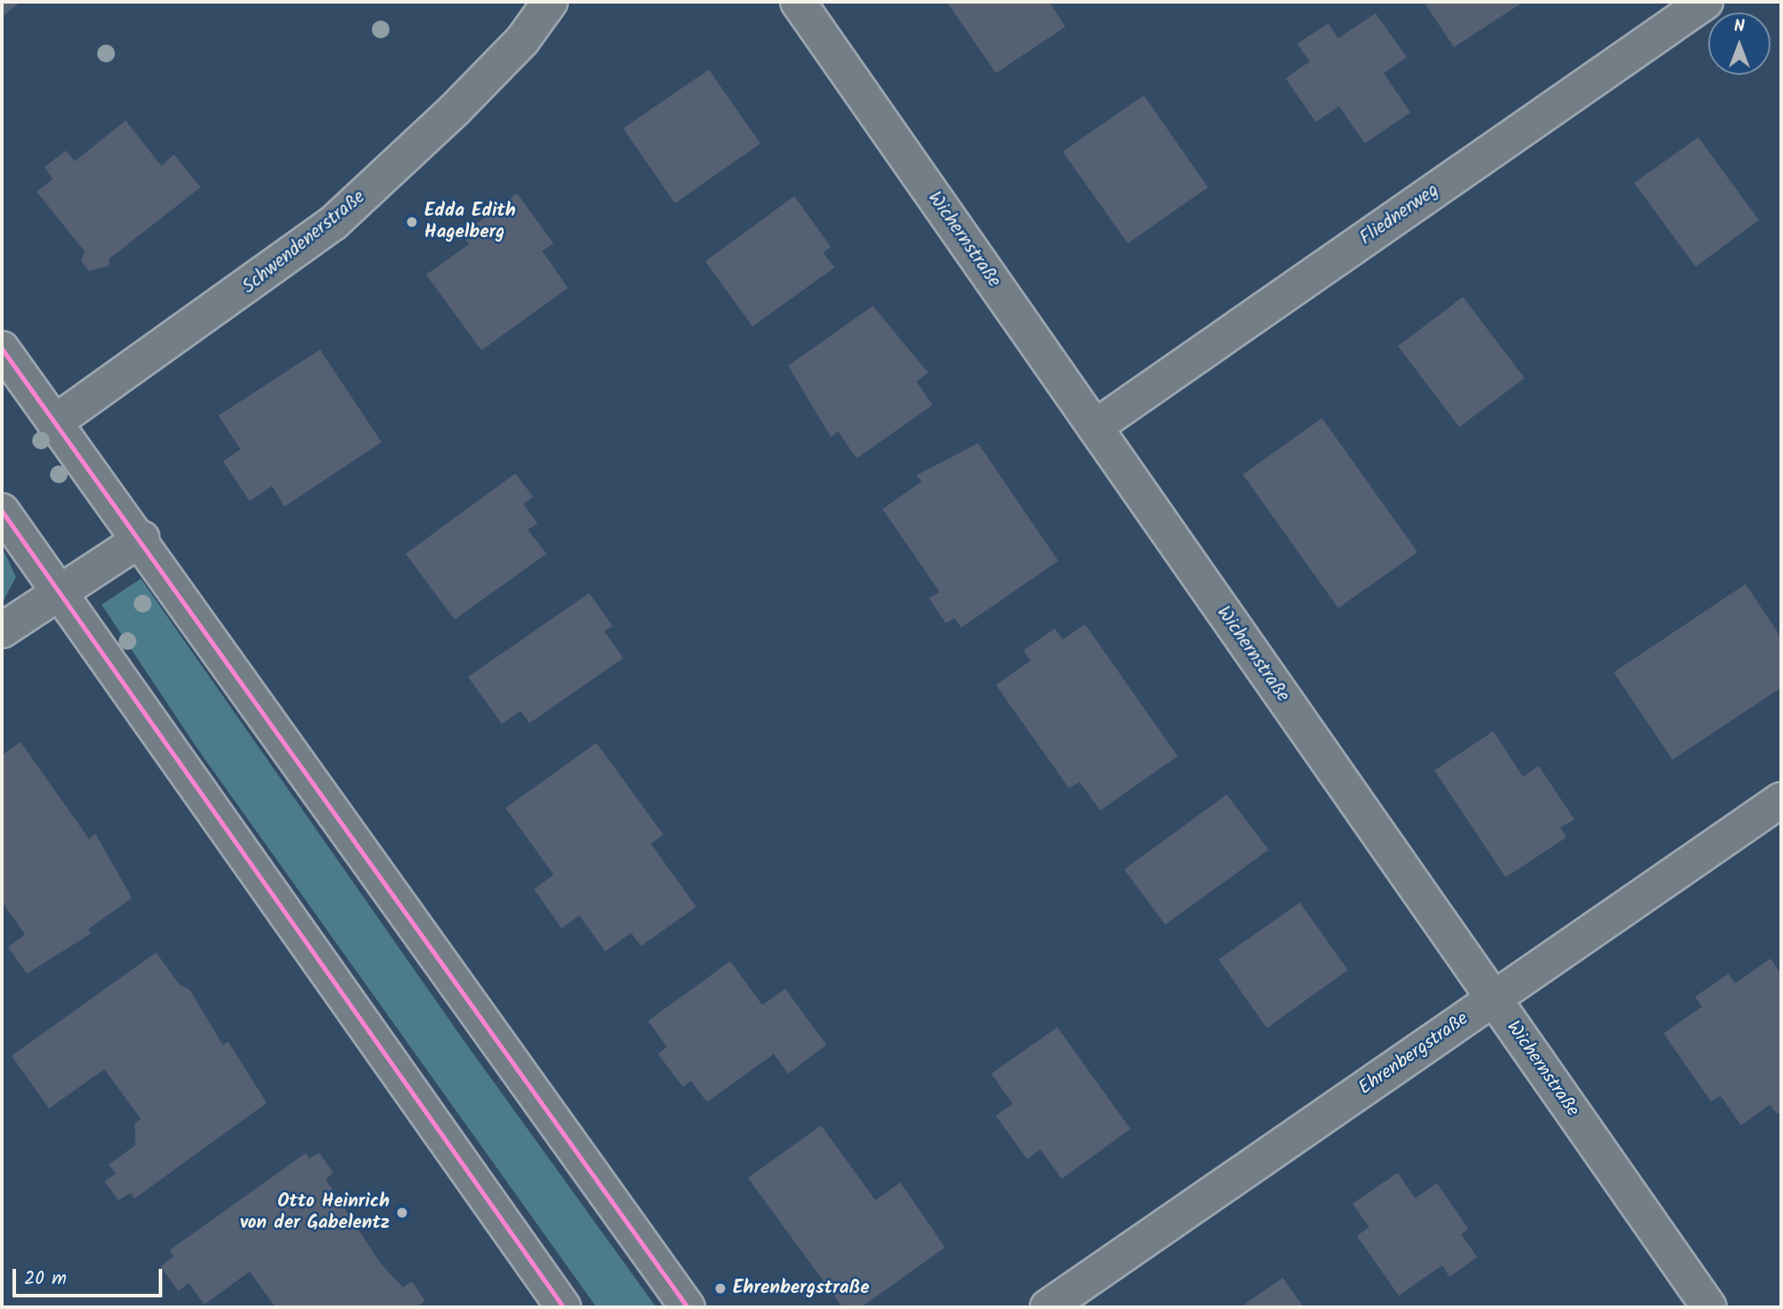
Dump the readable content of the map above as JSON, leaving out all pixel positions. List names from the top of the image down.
{
  "streets": {
    "street": [
      "Fliednerweg",
      "Wichernstraße",
      "Schwendenerstraße",
      "Ehrenbergstraße"
    ]
  },
  "crossings": [
    ["Fliednerweg", "Wichernstraße"],
    ["Wichernstraße", "Ehrenbergstraße"]
  ],
  "places": ["Edda Edith Hagelberg", "Otto Heinrich von der Gabelentz", "Ehrenbergstraße"],
  "scale_bar": "20 m",
  "north": "top"
}
